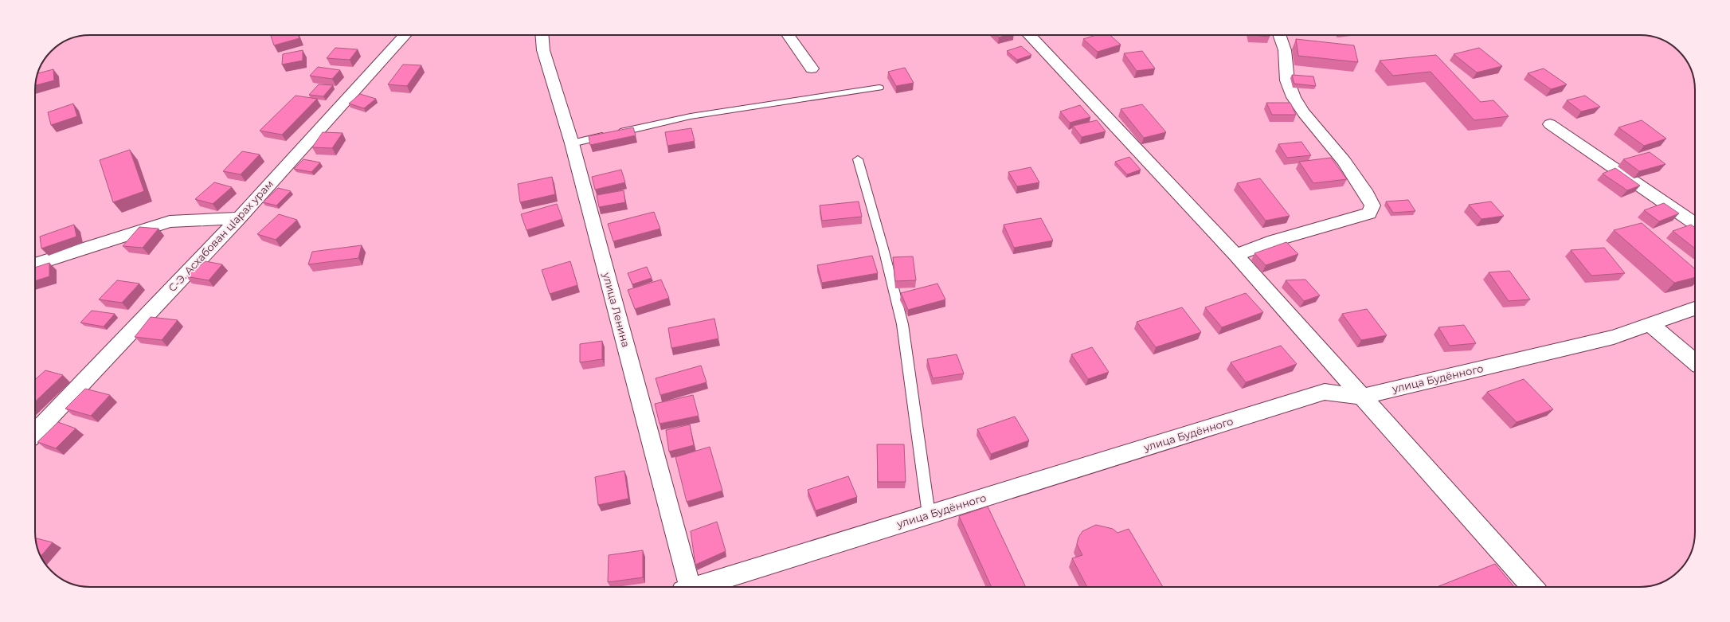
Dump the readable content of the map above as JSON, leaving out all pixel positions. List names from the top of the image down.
{
  "streets": {
    "street": ["С-Э. Асхабован цIарах урам", "улица Ленина", "улица Будённого"]
  }
}
